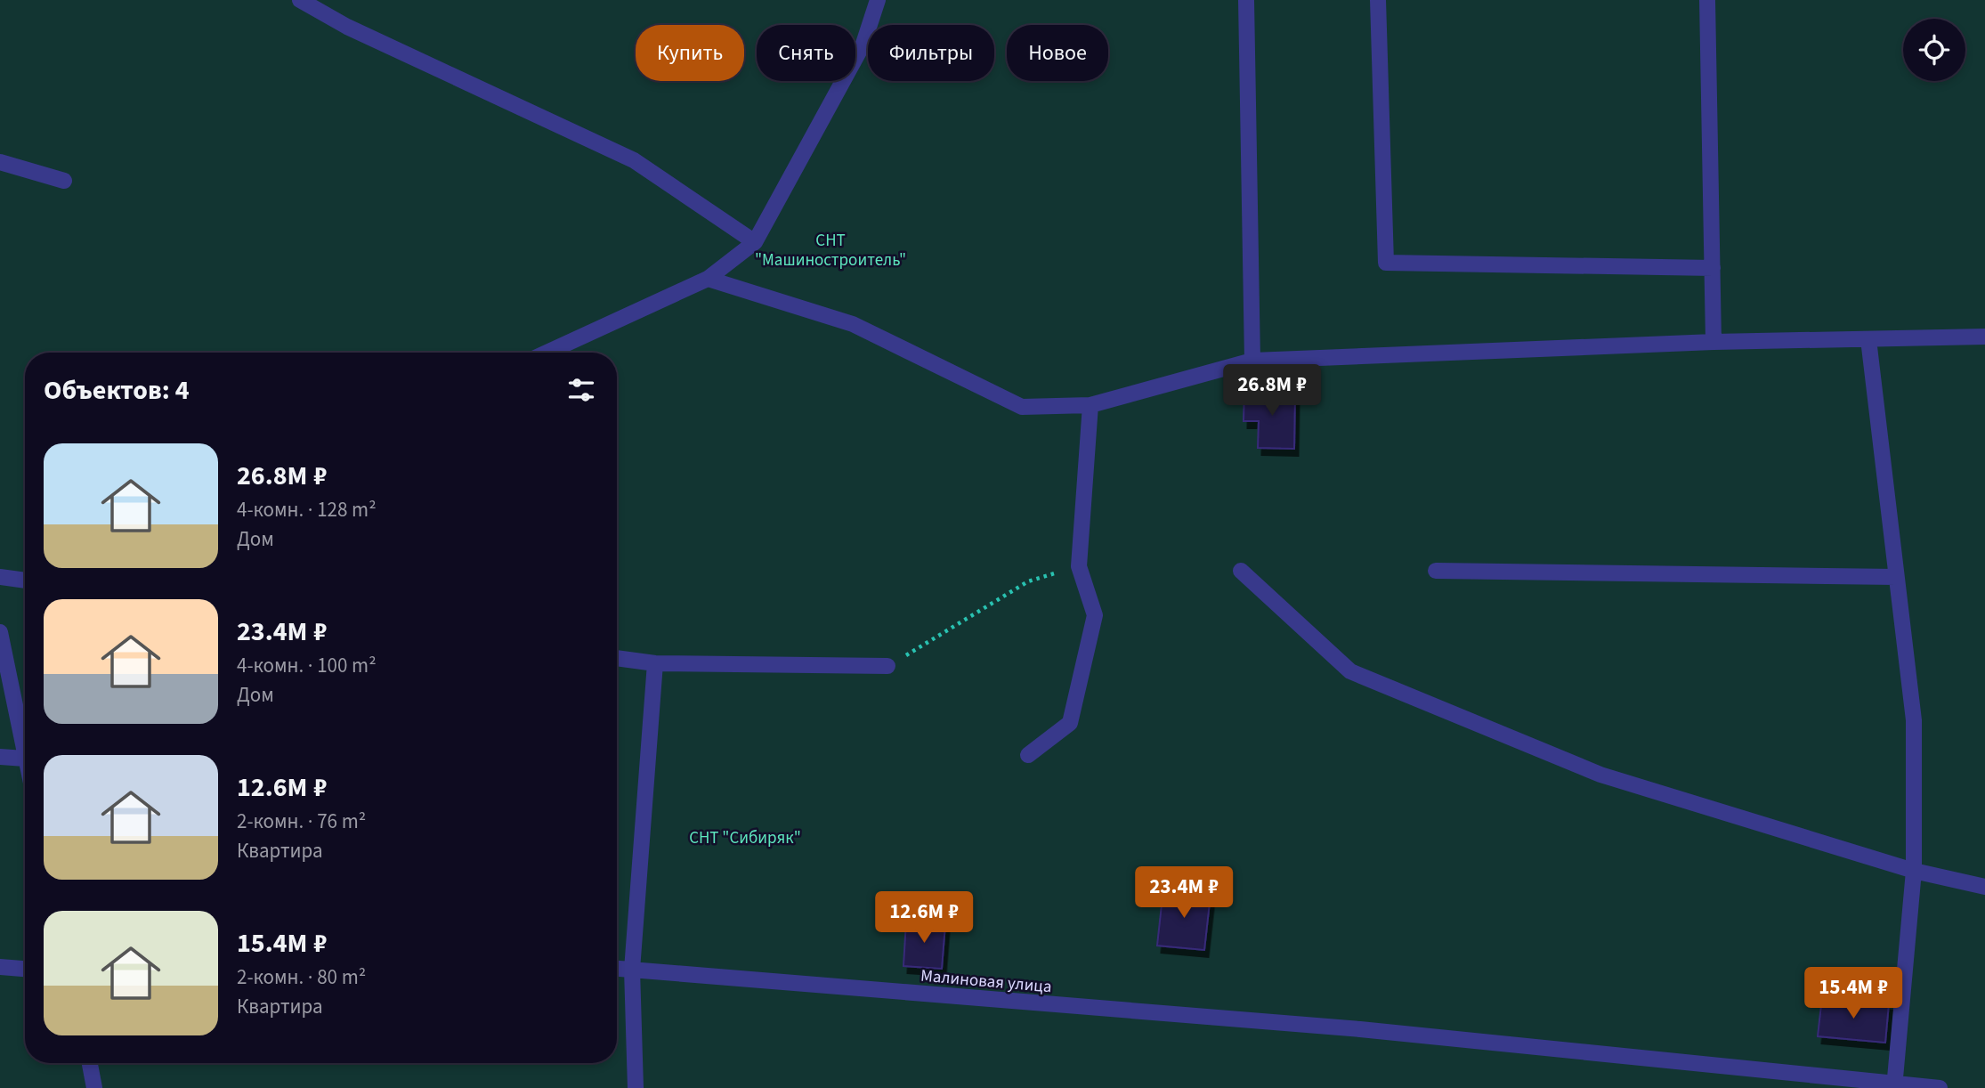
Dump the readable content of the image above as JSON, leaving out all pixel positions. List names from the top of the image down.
{
  "streets": {
    "street": ["Малиновая улица"]
  },
  "parks": ["СНТ \"Машиностроитель\"", "СНТ \"Сибиряк\""],
  "page": {
    "chip": [
      "Купить",
      "Снять",
      "Фильтры",
      "Новое"
    ],
    "heading": "Объектов: 4",
    "price": [
      "26.8M ₽",
      "23.4M ₽",
      "12.6M ₽",
      "15.4M ₽"
    ],
    "list": [
      {
        "name": "26.8M ₽",
        "note": "4-комн. · 128 m² · Дом"
      },
      {
        "name": "23.4M ₽",
        "note": "4-комн. · 100 m² · Дом"
      },
      {
        "name": "12.6M ₽",
        "note": "2-комн. · 76 m² · Квартира"
      },
      {
        "name": "15.4M ₽",
        "note": "2-комн. · 80 m² · Квартира"
      }
    ]
  }
}
